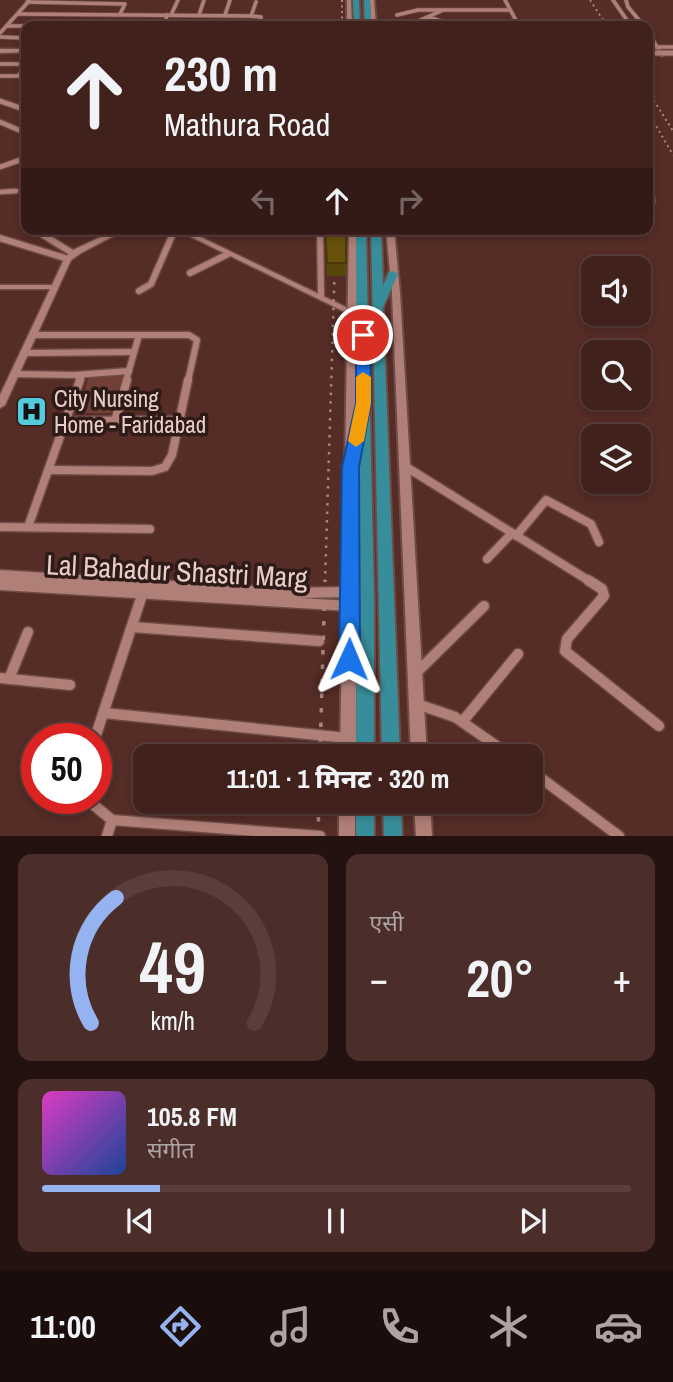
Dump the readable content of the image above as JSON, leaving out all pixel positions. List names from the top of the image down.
{
  "streets": {
    "street": ["Lal Bahadur Shastri Marg"]
  },
  "places": {
    "hospital": ["City Nursing Home - Faridabad"]
  },
  "page": {
    "turn": ["230 m", "Mathura Road"],
    "limit": "50",
    "trip": "11:01 · 1 मिनट · 320 m",
    "tile": "एसी",
    "heat": ["−", "20°", "+"],
    "song": ["105.8 FM", "संगीत"],
    "tabs": "11:00",
    "gauge": ["49", "km/h"]
  }
}
